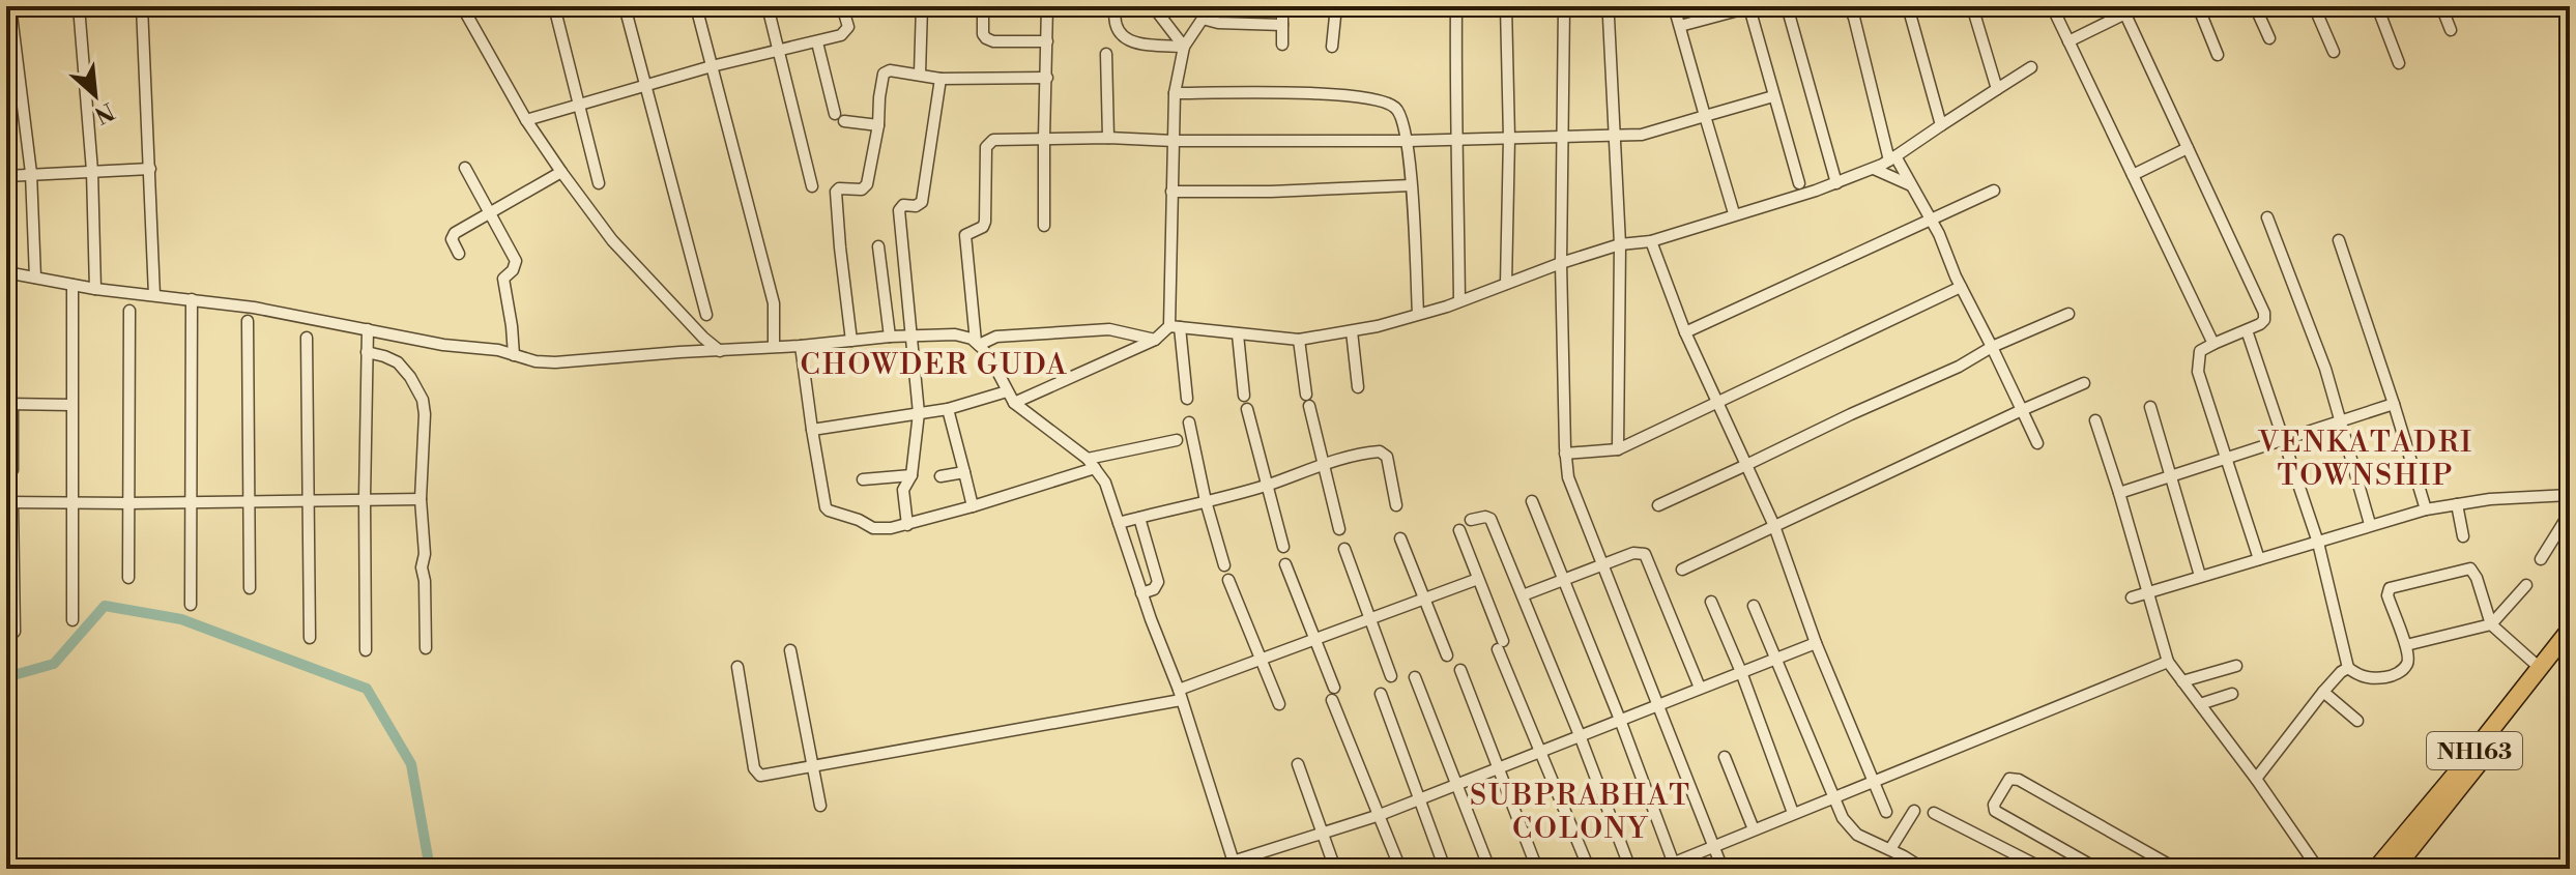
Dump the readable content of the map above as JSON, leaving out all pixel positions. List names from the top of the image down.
{
  "streets": {
    "highway": ["NH163"]
  },
  "districts": ["CHOWDER GUDA", "VENKATADRI TOWNSHIP", "SUBPRABHAT COLONY"],
  "north": "bottom right"
}
